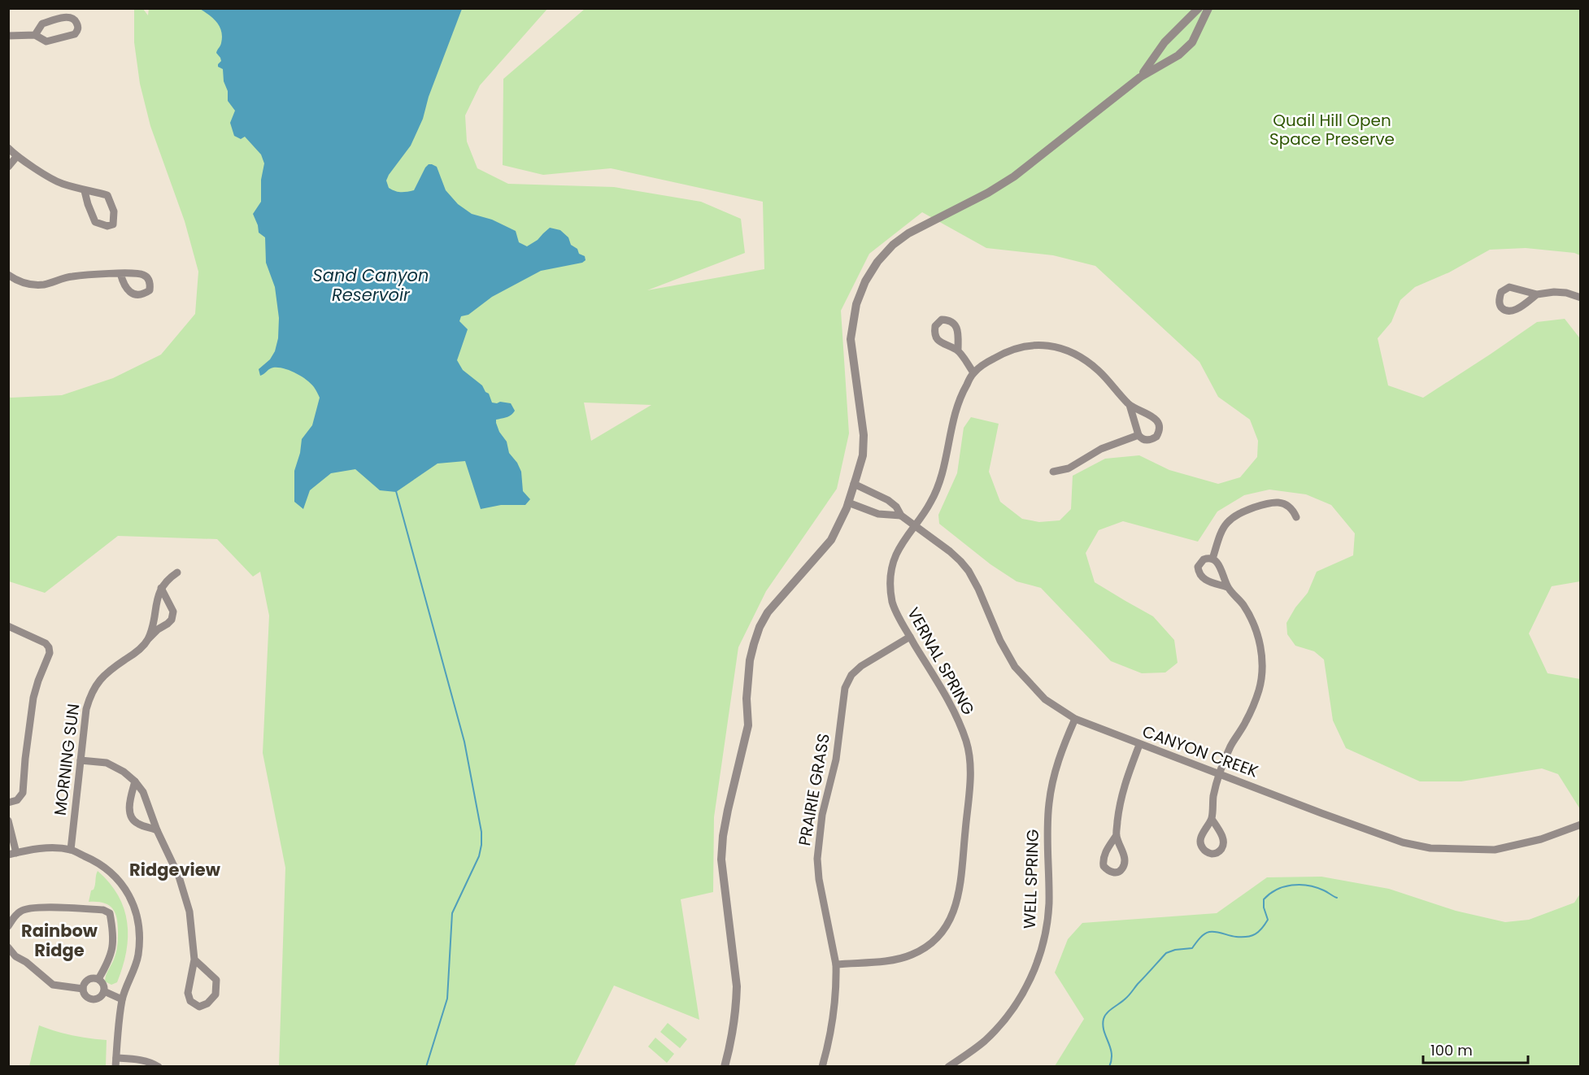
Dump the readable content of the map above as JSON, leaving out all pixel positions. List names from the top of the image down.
{
  "streets": {
    "street": [
      "VERNAL SPRING",
      "CANYON CREEK",
      "MORNING SUN",
      "PRAIRIE GRASS",
      "WELL SPRING"
    ]
  },
  "crossings": [
    ["VERNAL SPRING", "CANYON CREEK"],
    ["VERNAL SPRING", "PRAIRIE GRASS"],
    ["CANYON CREEK", "WELL SPRING"]
  ],
  "districts": ["Ridgeview", "Rainbow Ridge"],
  "water": ["Sand Canyon Reservoir"],
  "parks": ["Quail Hill Open Space Preserve"],
  "scale_bar": "100 m"
}
